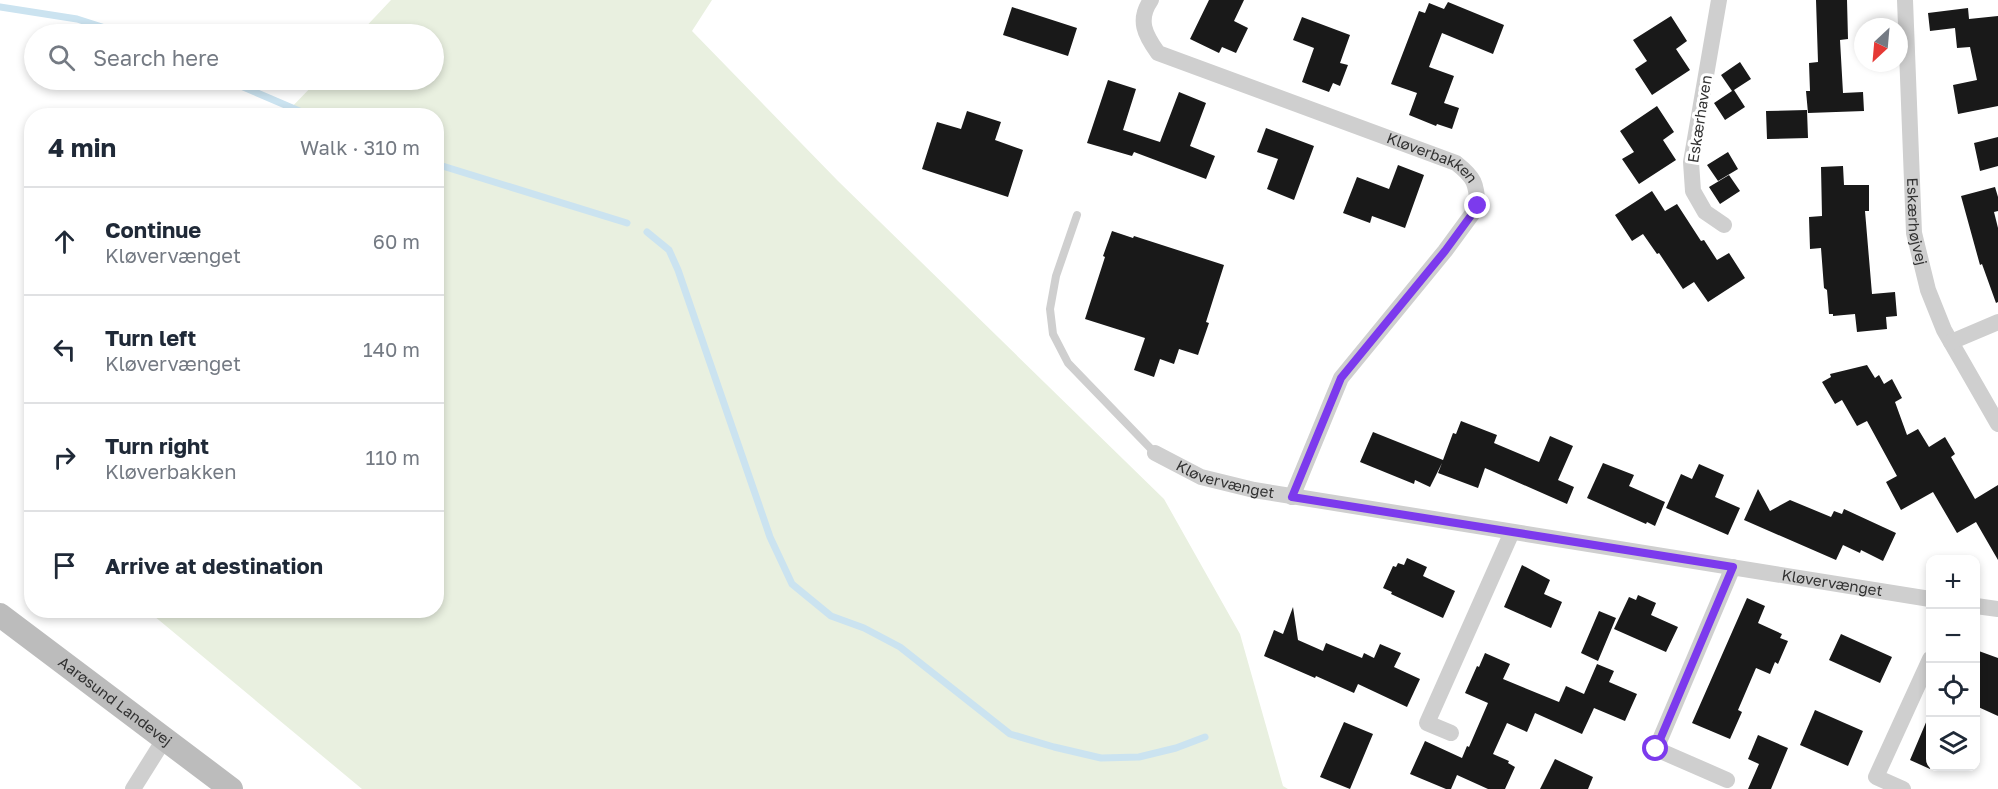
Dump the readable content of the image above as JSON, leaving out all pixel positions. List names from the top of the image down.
{
  "streets": {
    "street": [
      "Eskærhaven",
      "Kløverbakken",
      "Eskærhøjvej",
      "Kløvervænget",
      "Aarøsund Landevej"
    ]
  },
  "crossings": [
    ["Kløverbakken", "Kløvervænget"]
  ],
  "north": "bottom left",
  "page": {
    "search": "Search here",
    "heading": ["4 min", "Walk · 310 m"],
    "list": [
      ["Continue", "Kløvervænget", "60 m"],
      ["Turn left", "Kløvervænget", "140 m"],
      ["Turn right", "Kløverbakken", "110 m"],
      "Arrive at destination"
    ],
    "map_buttons": ["+", "−"]
  }
}
